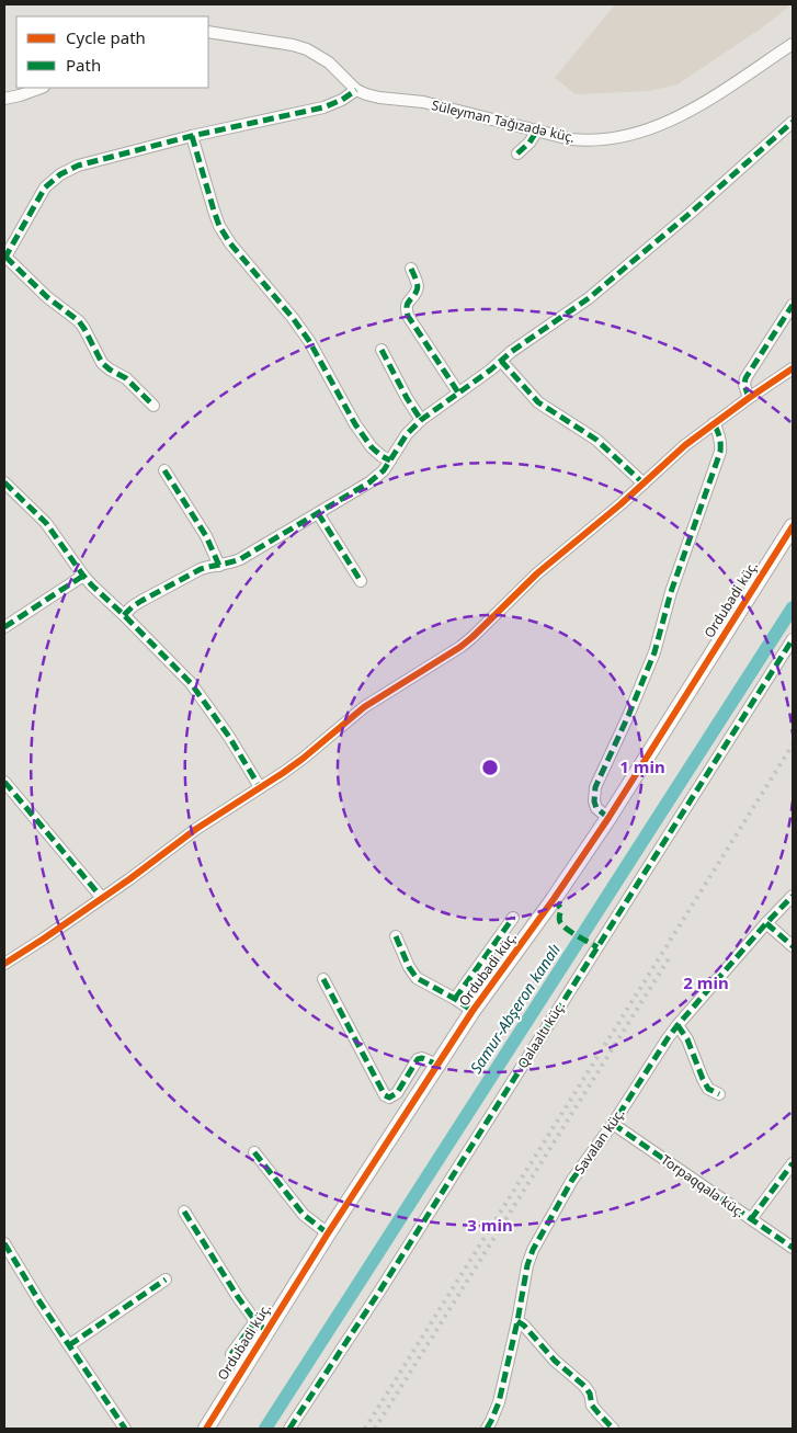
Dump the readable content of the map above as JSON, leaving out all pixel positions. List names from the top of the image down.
{
  "streets": {
    "street": [
      "Süleyman Tağızadə küç.",
      "Ordubadi küç.",
      "Qalaaltı küç.",
      "Savalan küç.",
      "Torpaqqala küç."
    ]
  },
  "crossings": [
    ["Savalan küç.", "Torpaqqala küç."]
  ],
  "water": ["Samur-Abşeron kanalı"],
  "legend": ["Cycle path", "Path"],
  "rings": ["1 min", "2 min", "3 min"]
}
